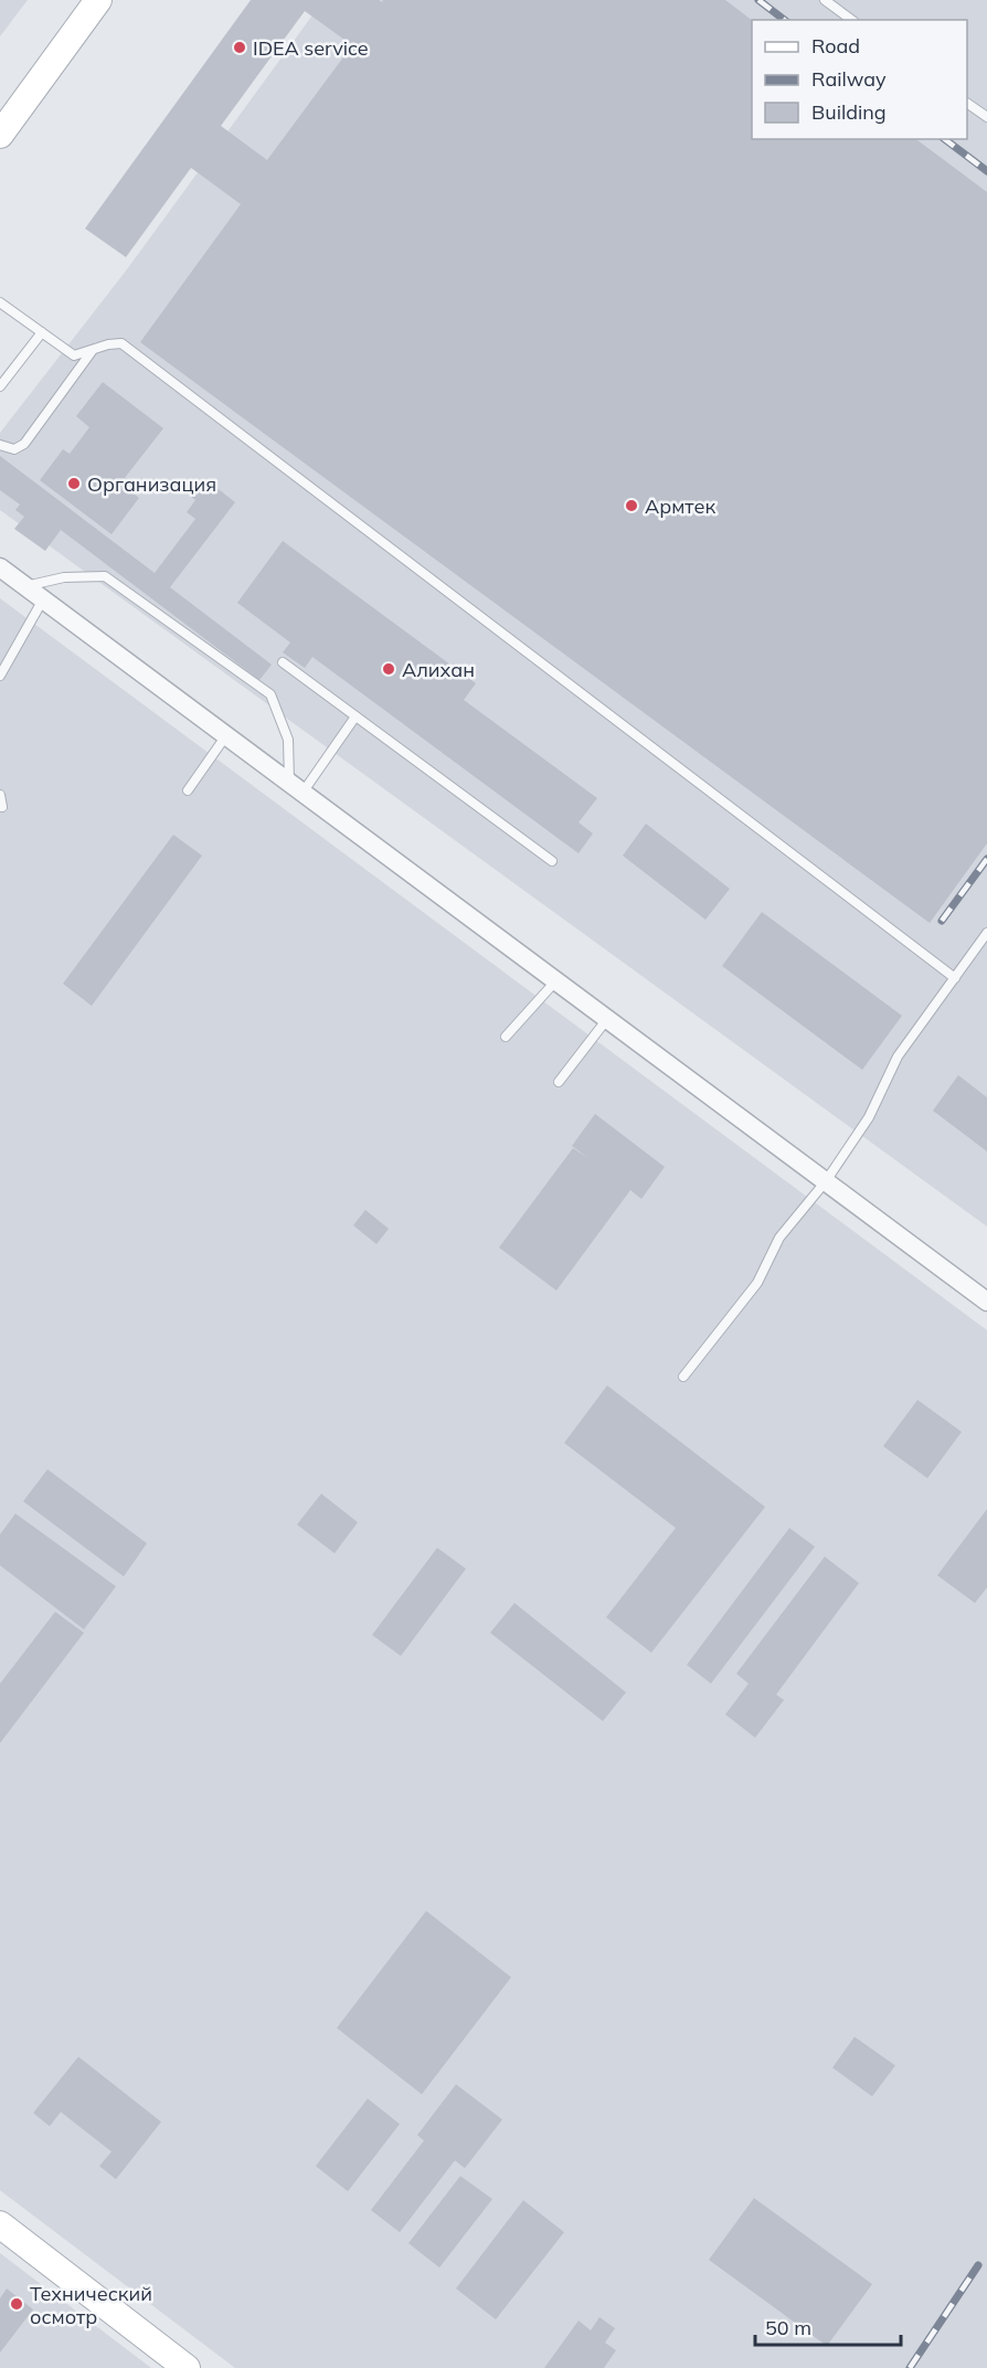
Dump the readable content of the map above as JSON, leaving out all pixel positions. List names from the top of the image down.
{
  "places": [
    "IDEA service",
    "Организация",
    "Армтек",
    "Алихан",
    "Технический осмотр"
  ],
  "legend": ["Road", "Railway", "Building"],
  "scale_bar": "50 m"
}
